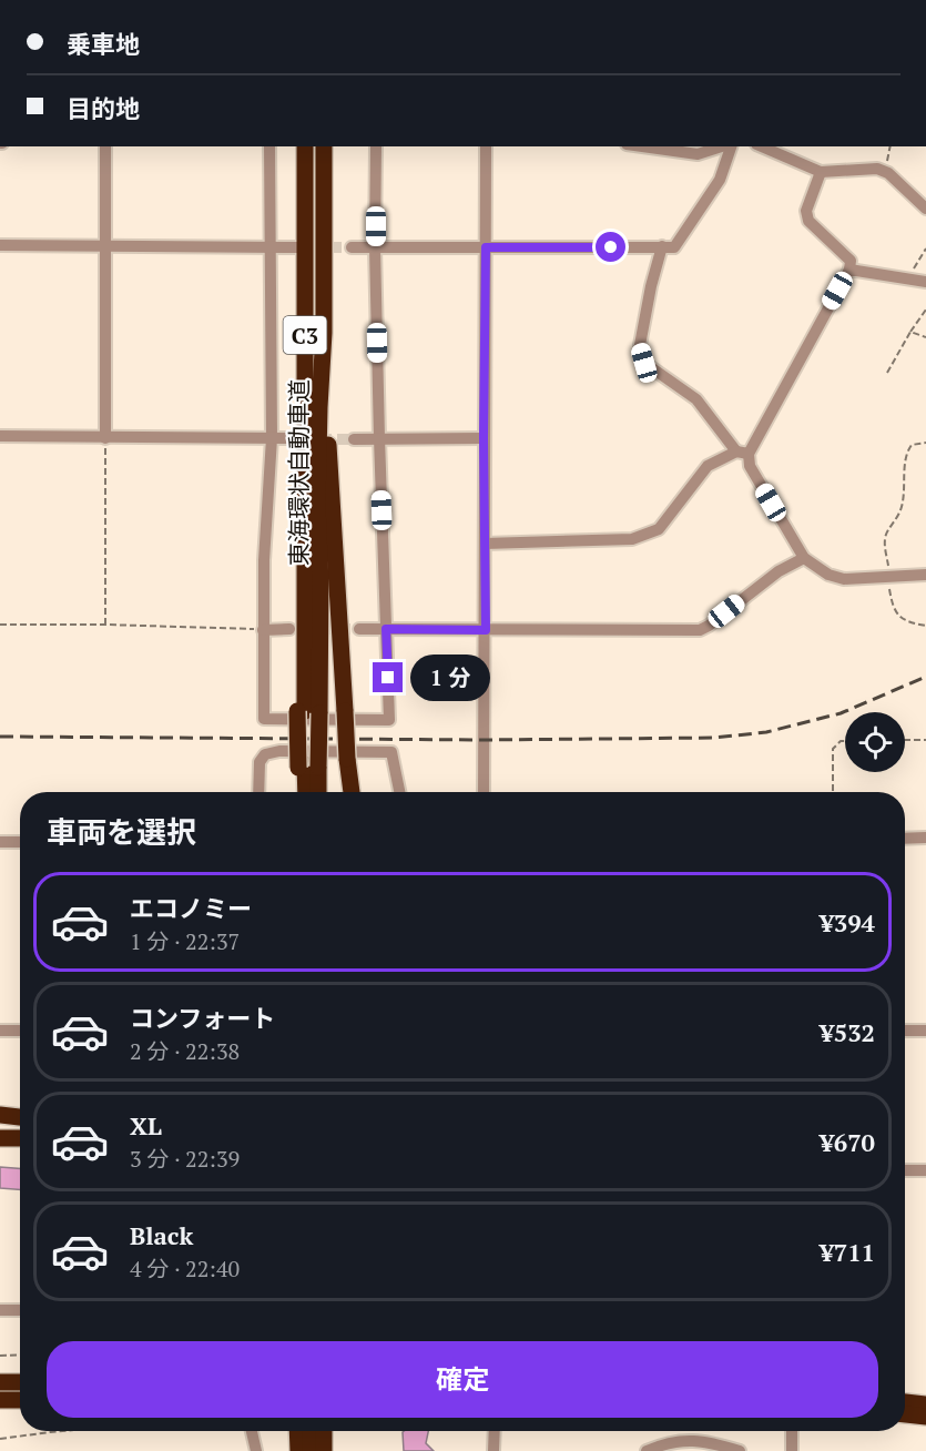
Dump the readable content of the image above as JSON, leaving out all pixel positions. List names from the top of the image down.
{
  "streets": {
    "highway": ["C3", "東海環状自動車道"]
  },
  "page": {
    "banner": ["乗車地", "目的地"],
    "bubble": "1 分",
    "heading": "車両を選択",
    "list": [
      {
        "name": "エコノミー",
        "note": "1 分 · 22:37",
        "value": "¥394"
      },
      {
        "name": "コンフォート",
        "note": "2 分 · 22:38",
        "value": "¥532"
      },
      {
        "name": "XL",
        "note": "3 分 · 22:39",
        "value": "¥670"
      },
      {
        "name": "Black",
        "note": "4 分 · 22:40",
        "value": "¥711"
      }
    ],
    "buttons": "確定"
  }
}
